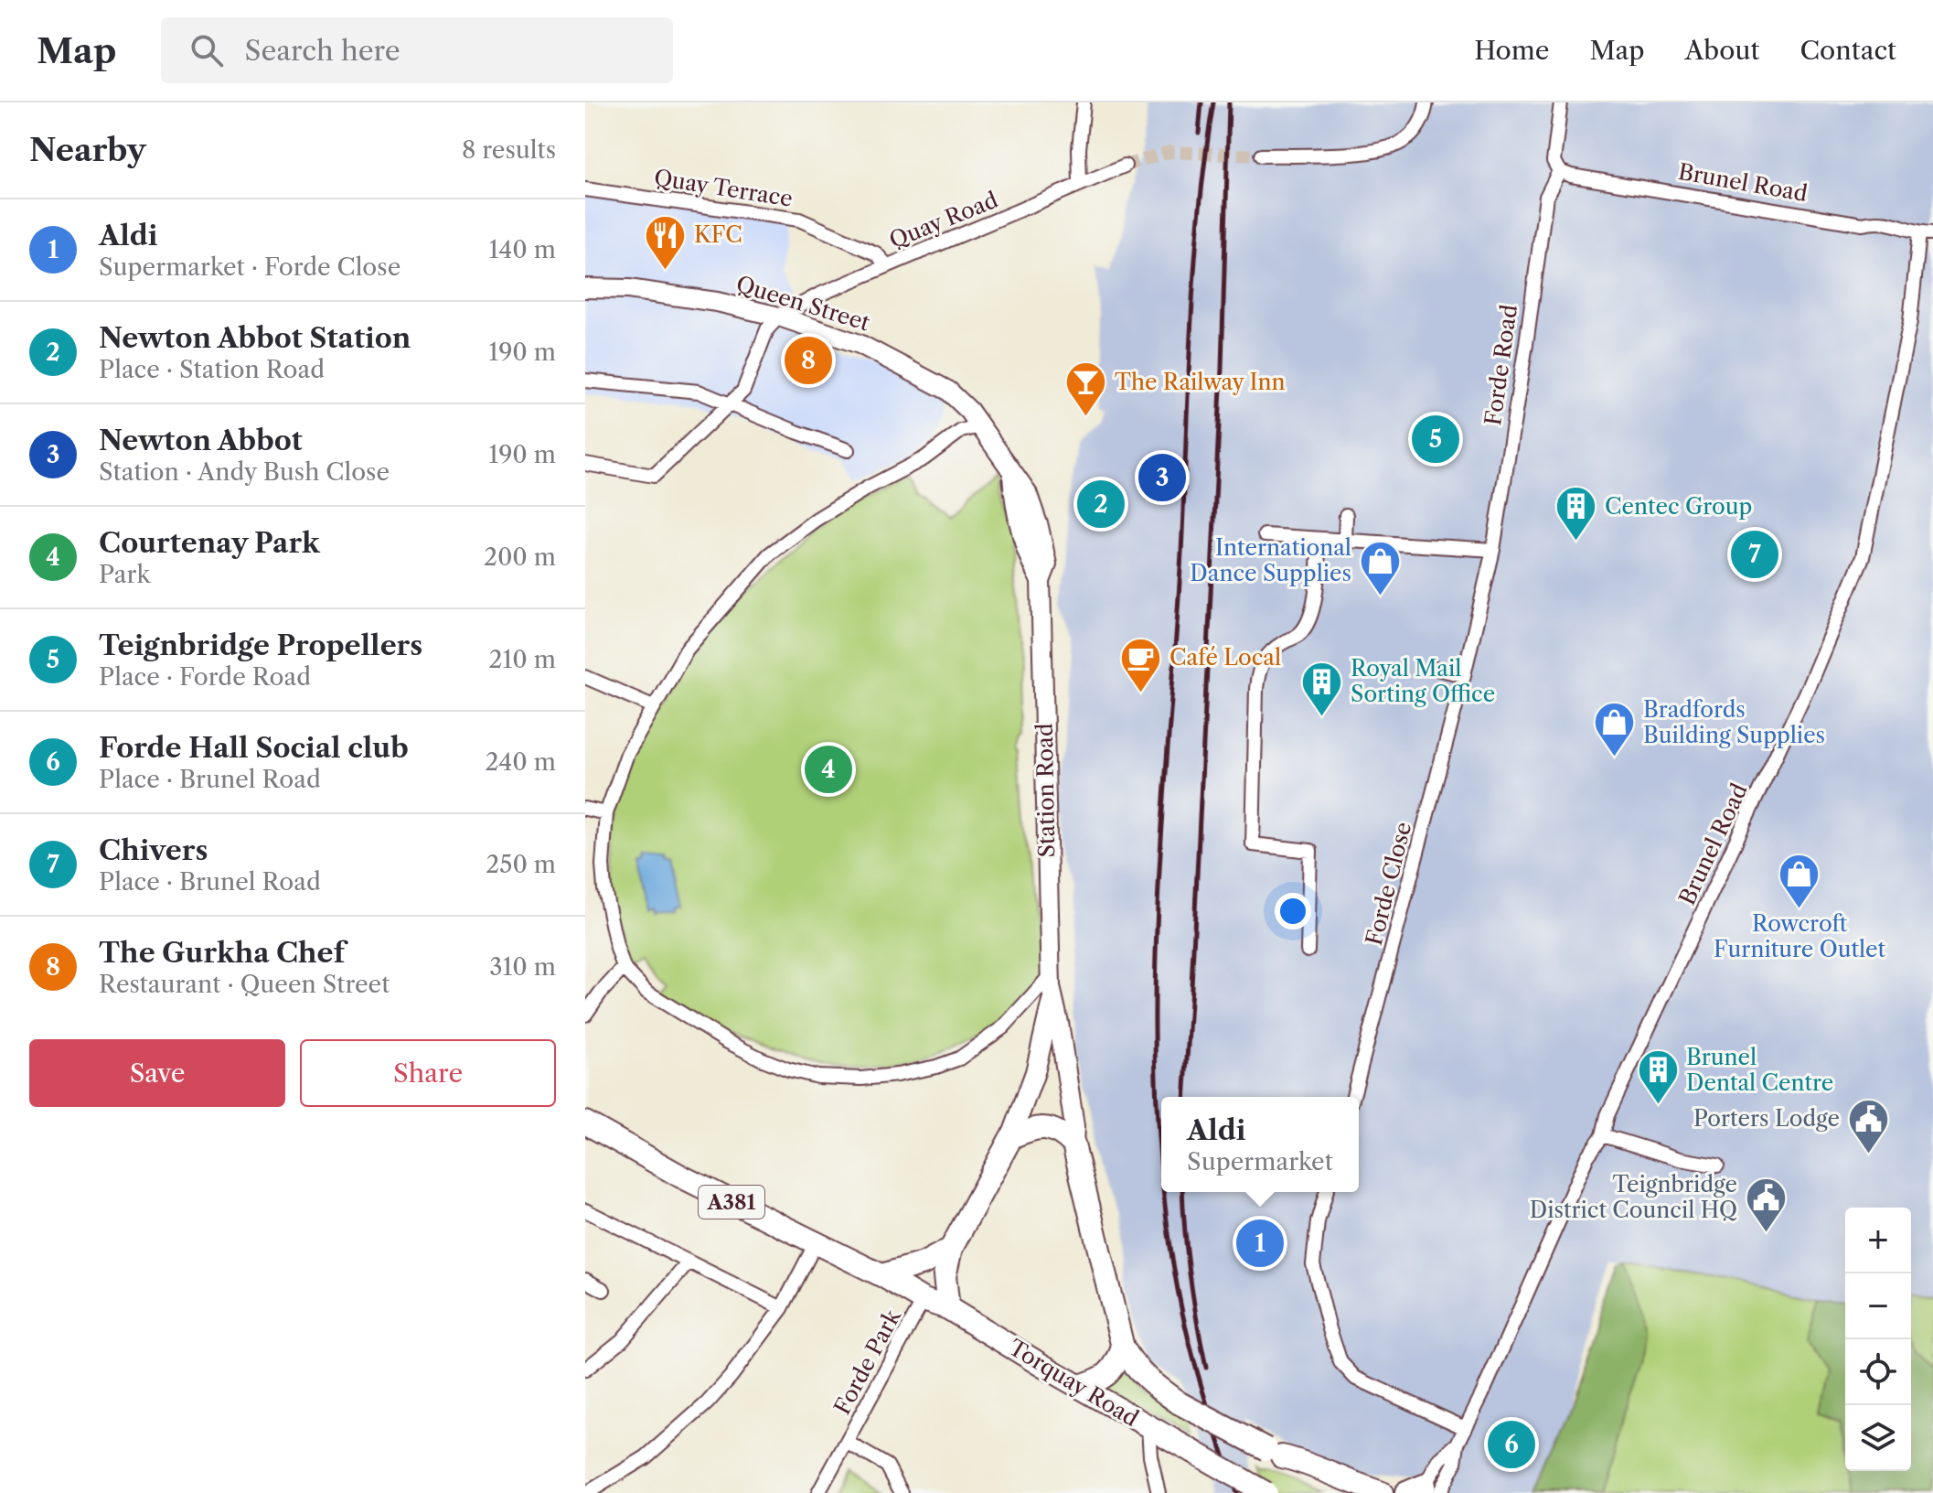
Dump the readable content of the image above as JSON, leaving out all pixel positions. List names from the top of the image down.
{
  "streets": {
    "main road": [
      "Queen Street",
      "Station Road",
      "A381",
      "Torquay Road"
    ],
    "street": [
      "Brunel Road",
      "Quay Terrace",
      "Quay Road",
      "Forde Road",
      "Forde Close",
      "Forde Park"
    ]
  },
  "crossings": [
    ["Brunel Road", "Forde Road"],
    ["Quay Terrace", "Quay Road"],
    ["Quay Road", "Queen Street"],
    ["Queen Street", "Station Road"],
    ["Forde Road", "Forde Close"],
    ["Station Road", "Torquay Road"],
    ["Forde Park", "Torquay Road"]
  ],
  "places": {
    "restaurant": ["KFC"],
    "bar": ["The Railway Inn"],
    "building": ["Centec Group", "Royal Mail Sorting Office", "Brunel Dental Centre"],
    "shop": ["International Dance Supplies", "Bradfords Building Supplies", "Rowcroft Furniture Outlet"],
    "cafe": ["Café Local"],
    "public building": ["Porters Lodge", "Teignbridge District Council HQ"]
  },
  "page": {
    "header": "Map",
    "search": "Search here",
    "nav": [
      "Home",
      "Map",
      "About",
      "Contact"
    ],
    "heading": ["Nearby", "8 results"],
    "list": [
      {
        "mark": "1",
        "name": "Aldi",
        "note": "Supermarket · Forde Close",
        "value": "140 m"
      },
      {
        "mark": "2",
        "name": "Newton Abbot Station",
        "note": "Place · Station Road",
        "value": "190 m"
      },
      {
        "mark": "3",
        "name": "Newton Abbot",
        "note": "Station · Andy Bush Close",
        "value": "190 m"
      },
      {
        "mark": "4",
        "name": "Courtenay Park",
        "note": "Park",
        "value": "200 m"
      },
      {
        "mark": "5",
        "name": "Teignbridge Propellers",
        "note": "Place · Forde Road",
        "value": "210 m"
      },
      {
        "mark": "6",
        "name": "Forde Hall Social club",
        "note": "Place · Brunel Road",
        "value": "240 m"
      },
      {
        "mark": "7",
        "name": "Chivers",
        "note": "Place · Brunel Road",
        "value": "250 m"
      },
      {
        "mark": "8",
        "name": "The Gurkha Chef",
        "note": "Restaurant · Queen Street",
        "value": "310 m"
      }
    ],
    "pins": [
      "8",
      "5",
      "3",
      "2",
      "7",
      "4",
      "1",
      "6"
    ],
    "buttons": ["Save", "Share"],
    "popup": ["Aldi", "Supermarket"],
    "map_buttons": ["+", "−"]
  }
}
